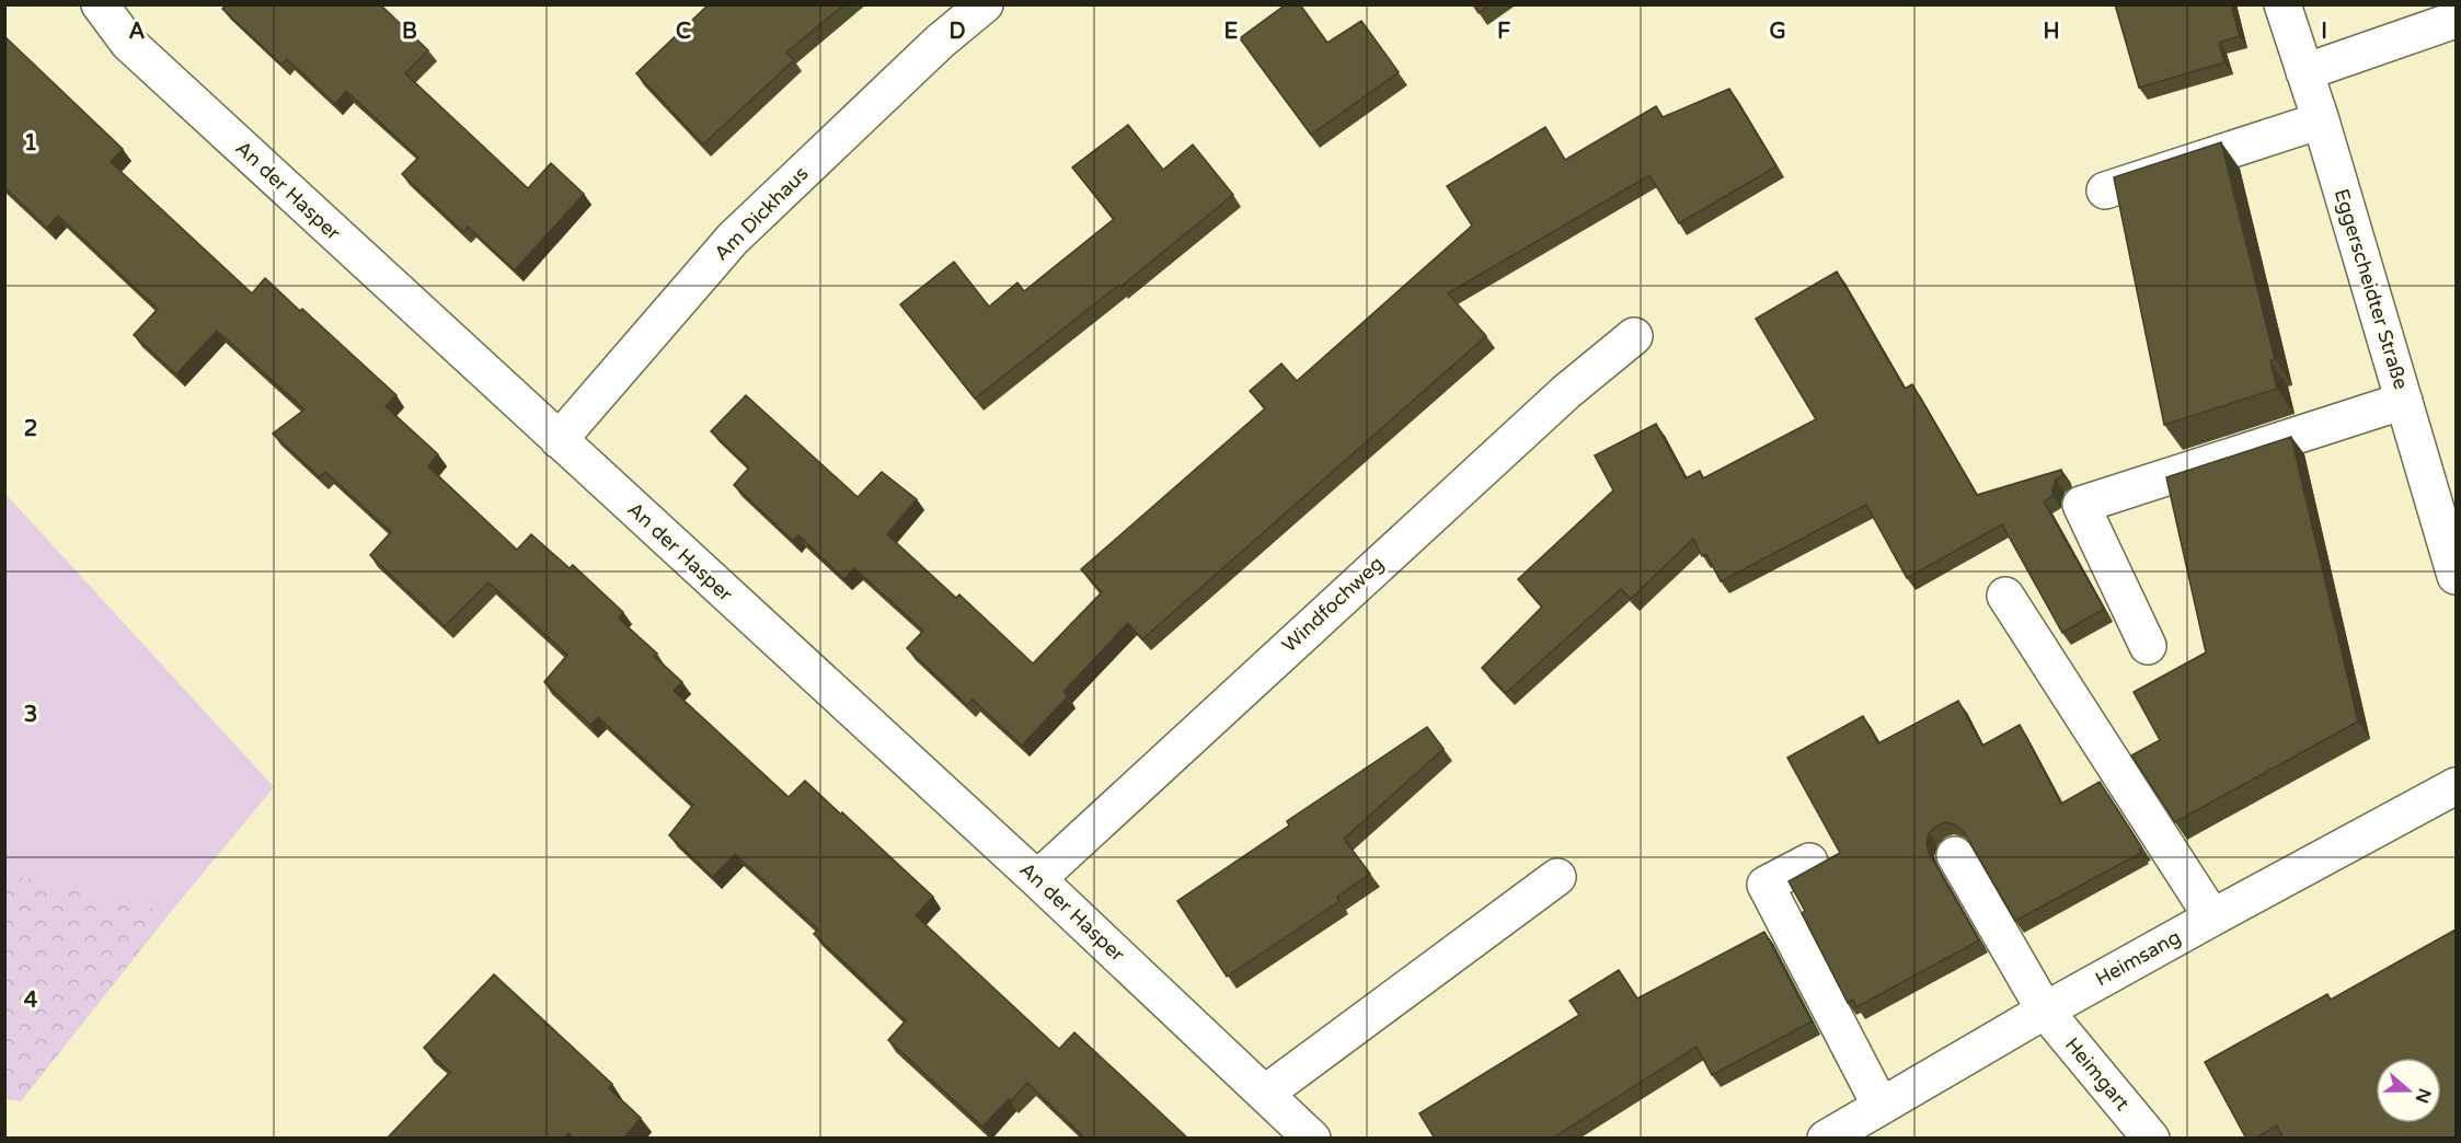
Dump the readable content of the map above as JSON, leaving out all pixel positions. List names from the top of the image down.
{
  "streets": {
    "street": [
      "An der Hasper",
      "Am Dickhaus",
      "Eggerscheidter Straße",
      "Windfochweg",
      "Heimsang",
      "Heimgart"
    ]
  },
  "crossings": [
    ["An der Hasper", "Am Dickhaus"],
    ["An der Hasper", "Windfochweg"],
    ["Heimsang", "Heimgart"]
  ],
  "north": "right",
  "grid": {
    "columns": [
      "A",
      "B",
      "C",
      "D",
      "E",
      "F",
      "G",
      "H",
      "I"
    ],
    "rows": [
      "1",
      "2",
      "3",
      "4"
    ]
  }
}
